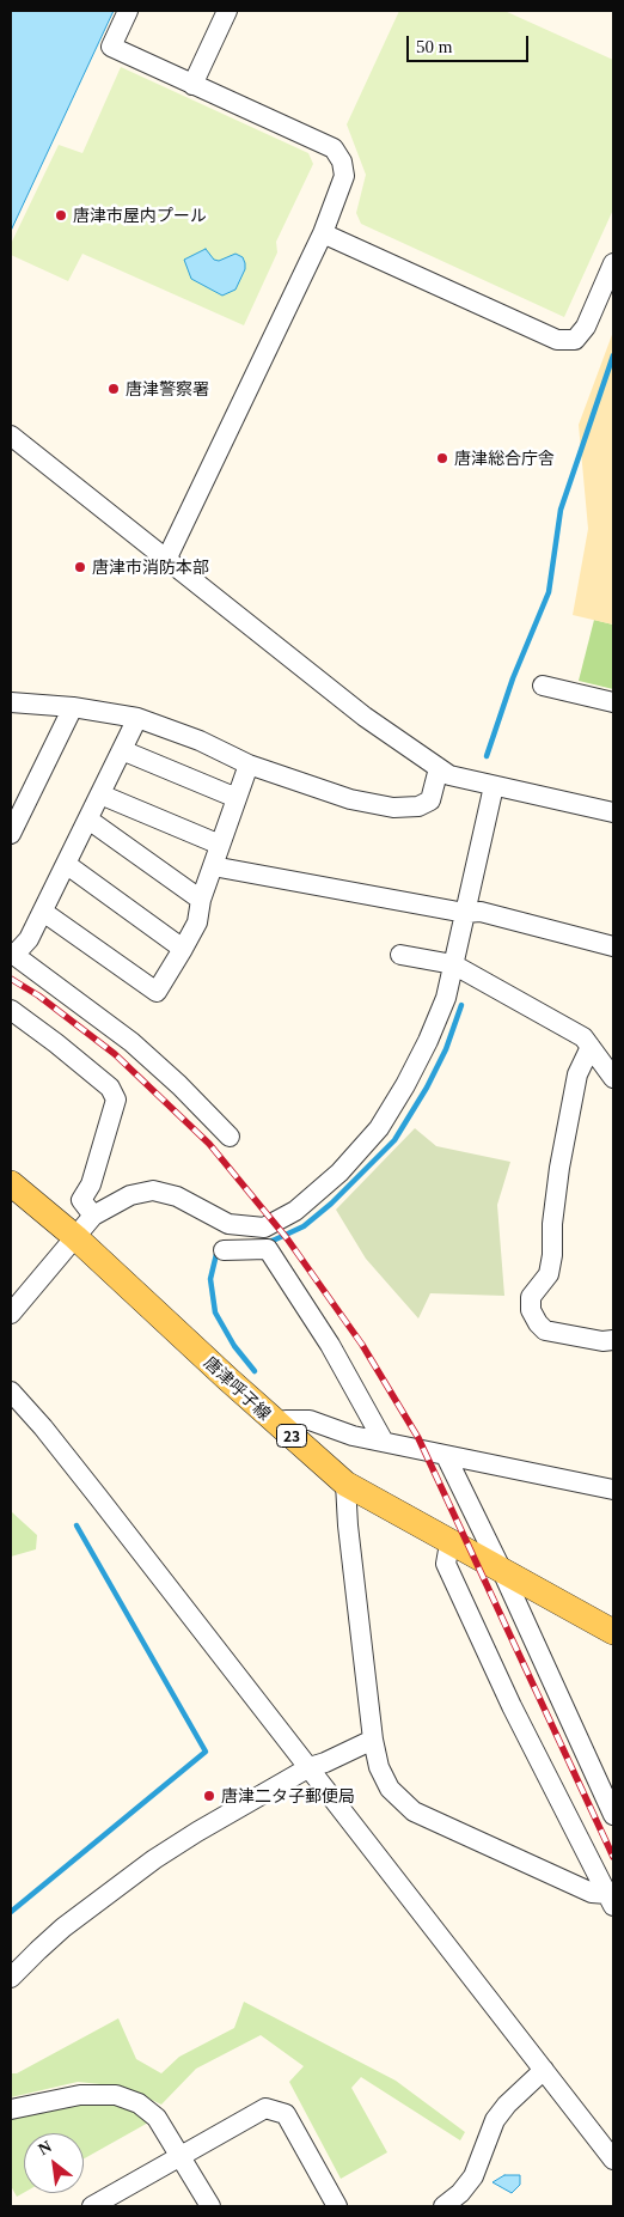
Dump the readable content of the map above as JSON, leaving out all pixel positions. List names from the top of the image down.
{
  "streets": {
    "main road": ["唐津呼子線", "23"]
  },
  "places": [
    "唐津市屋内プール",
    "唐津警察署",
    "唐津総合庁舎",
    "唐津市消防本部",
    "唐津二タ子郵便局"
  ],
  "scale_bar": "50 m",
  "north": "top left"
}
